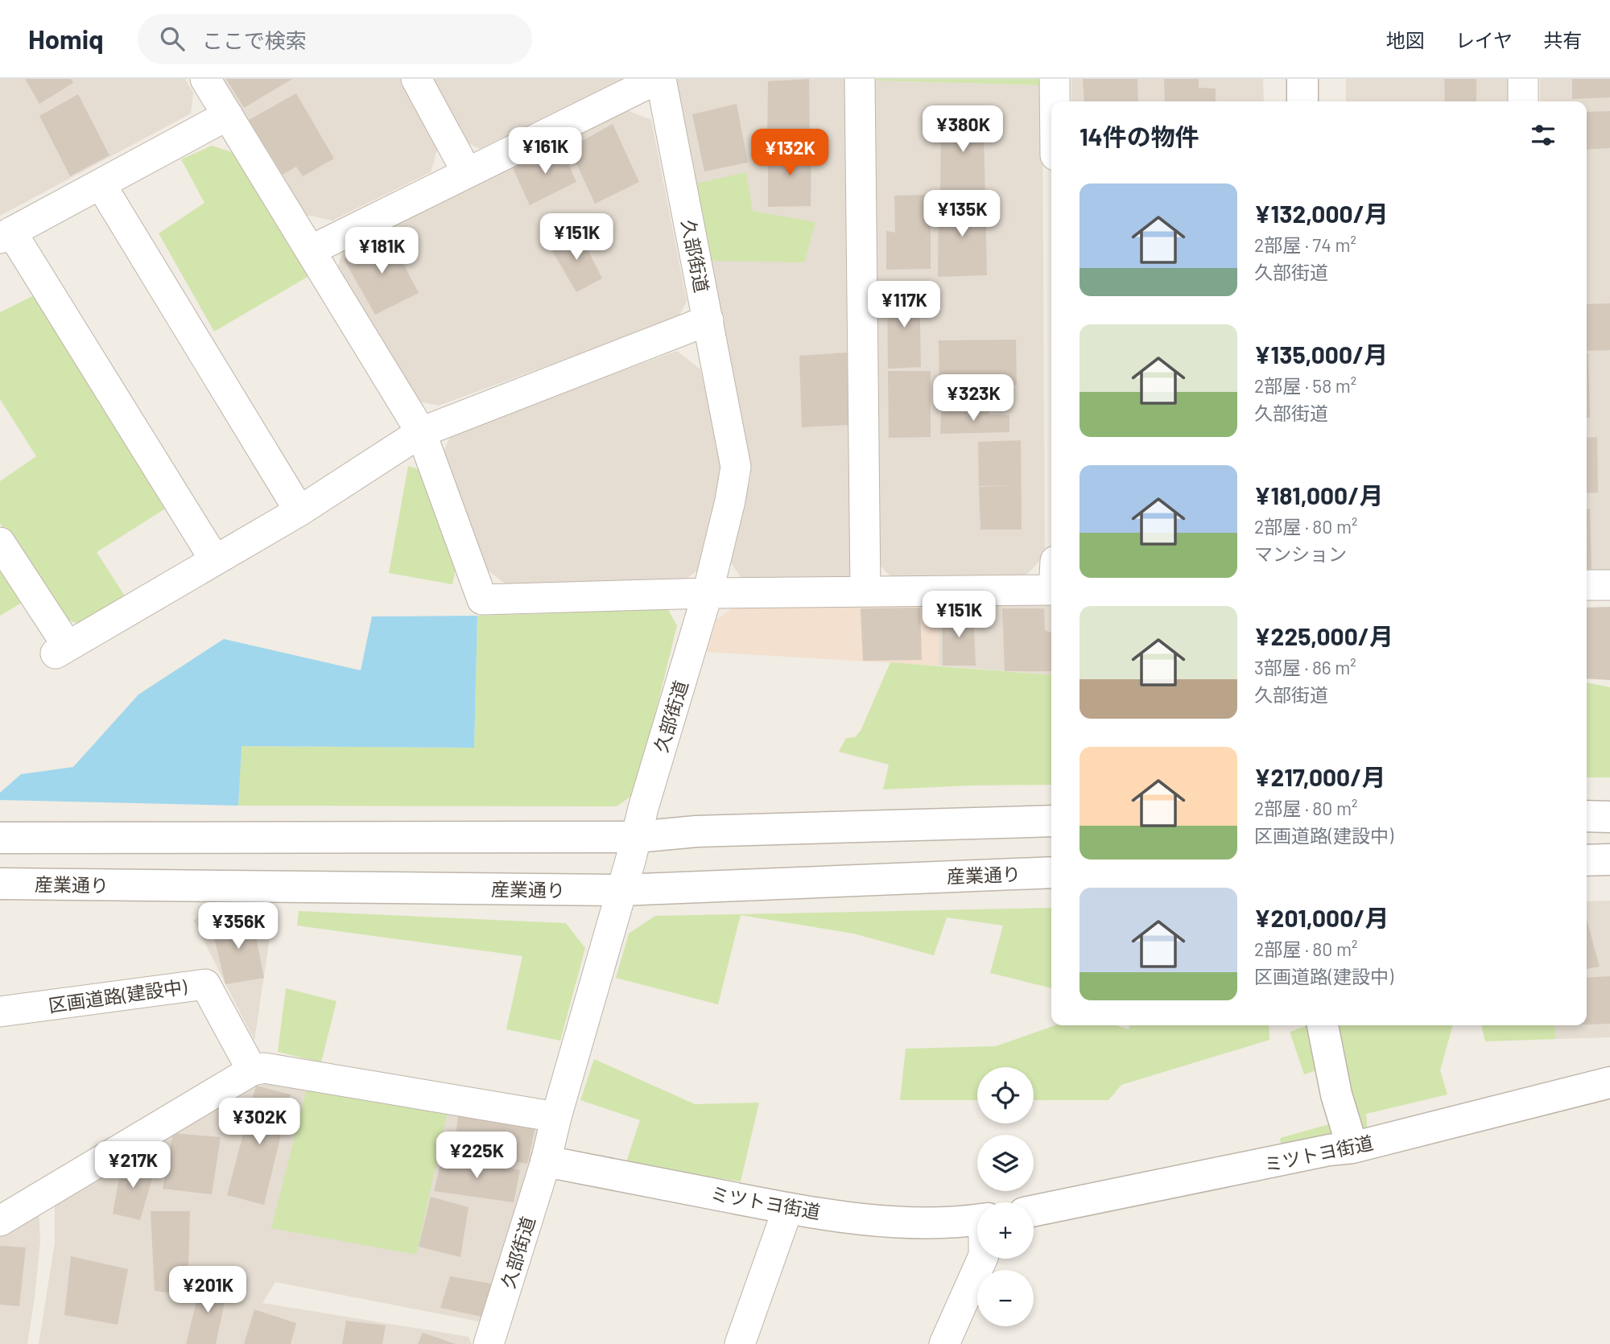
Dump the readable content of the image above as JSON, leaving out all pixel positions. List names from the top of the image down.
{
  "streets": {
    "street": [
      "久部街道",
      "産業通り",
      "区画道路(建設中)",
      "ミツトヨ街道"
    ]
  },
  "crossings": [
    ["久部街道", "産業通り"],
    ["久部街道", "ミツトヨ街道"]
  ],
  "page": {
    "header": "Homiq",
    "search": "ここで検索",
    "nav": ["地図", "レイヤ", "共有"],
    "heading": "14件の物件",
    "price": [
      "¥380K",
      "¥161K",
      "¥132K",
      "¥135K",
      "¥151K",
      "¥181K",
      "¥117K",
      "¥323K",
      "¥151K",
      "¥356K",
      "¥302K",
      "¥225K",
      "¥217K",
      "¥201K"
    ],
    "list": [
      {
        "name": "¥132,000/月",
        "note": "2部屋 · 74 m² · 久部街道"
      },
      {
        "name": "¥135,000/月",
        "note": "2部屋 · 58 m² · 久部街道"
      },
      {
        "name": "¥181,000/月",
        "note": "2部屋 · 80 m² · マンション"
      },
      {
        "name": "¥225,000/月",
        "note": "3部屋 · 86 m² · 久部街道"
      },
      {
        "name": "¥217,000/月",
        "note": "2部屋 · 80 m² · 区画道路(建設中)"
      },
      {
        "name": "¥201,000/月",
        "note": "2部屋 · 80 m² · 区画道路(建設中)"
      }
    ],
    "map_buttons": ["+", "−"]
  }
}
